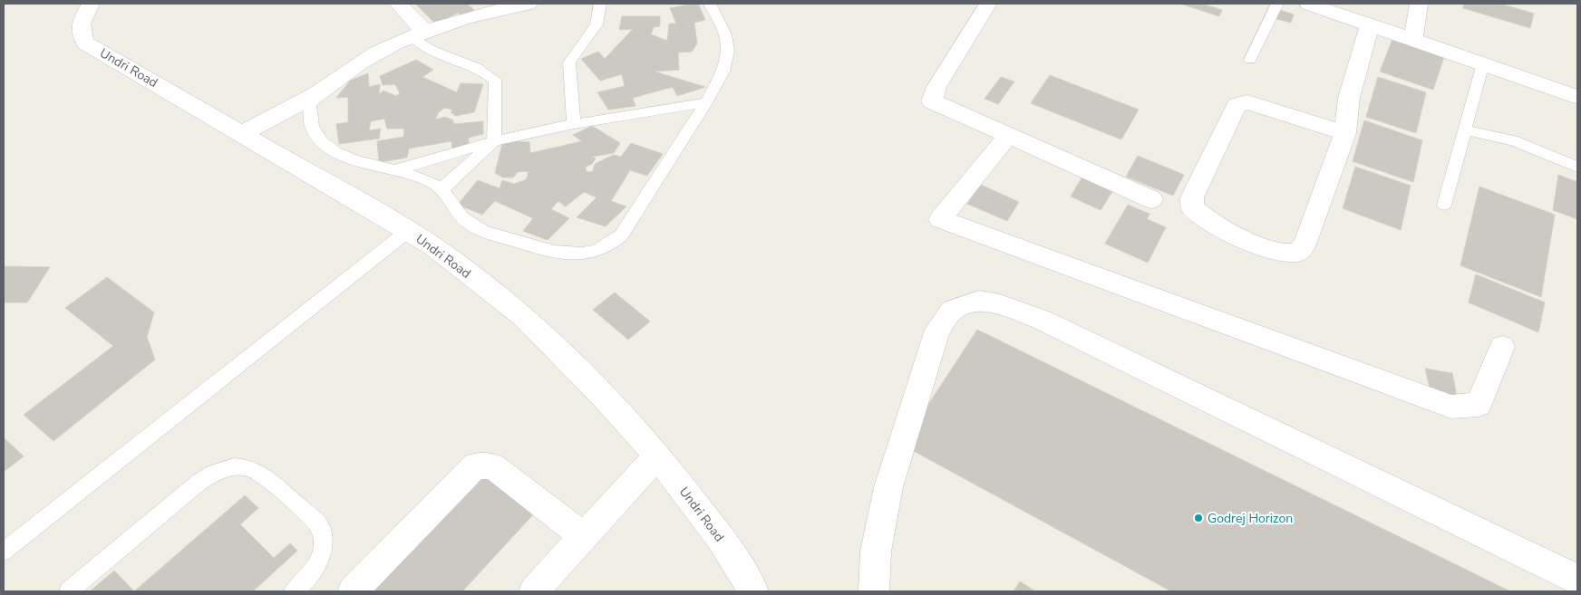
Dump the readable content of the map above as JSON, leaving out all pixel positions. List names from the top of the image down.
{
  "streets": {
    "street": ["Undri Road"]
  },
  "places": ["Godrej Horizon"]
}
